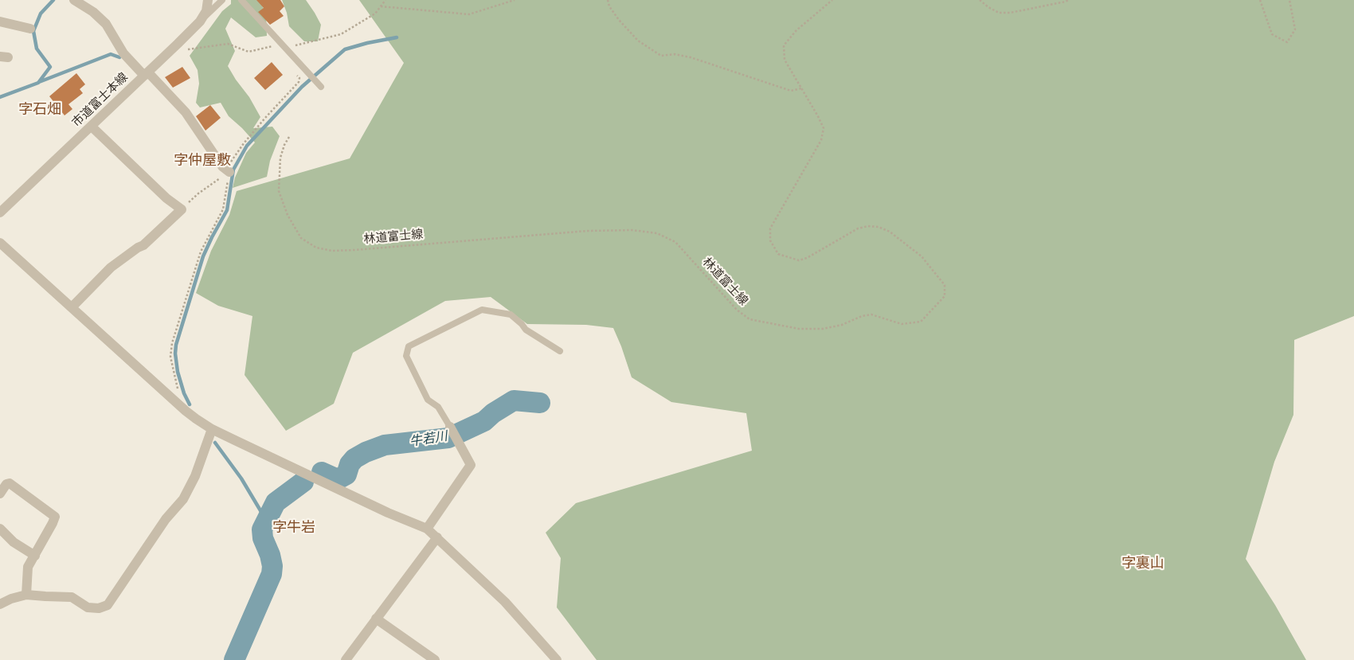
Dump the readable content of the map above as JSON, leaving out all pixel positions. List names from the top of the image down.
{
  "streets": {
    "street": ["市道富士本線"],
    "path": ["林道富士線"]
  },
  "districts": [
    "字石畑",
    "字仲屋敷",
    "字牛岩",
    "字裏山"
  ],
  "water": ["牛若川"]
}
